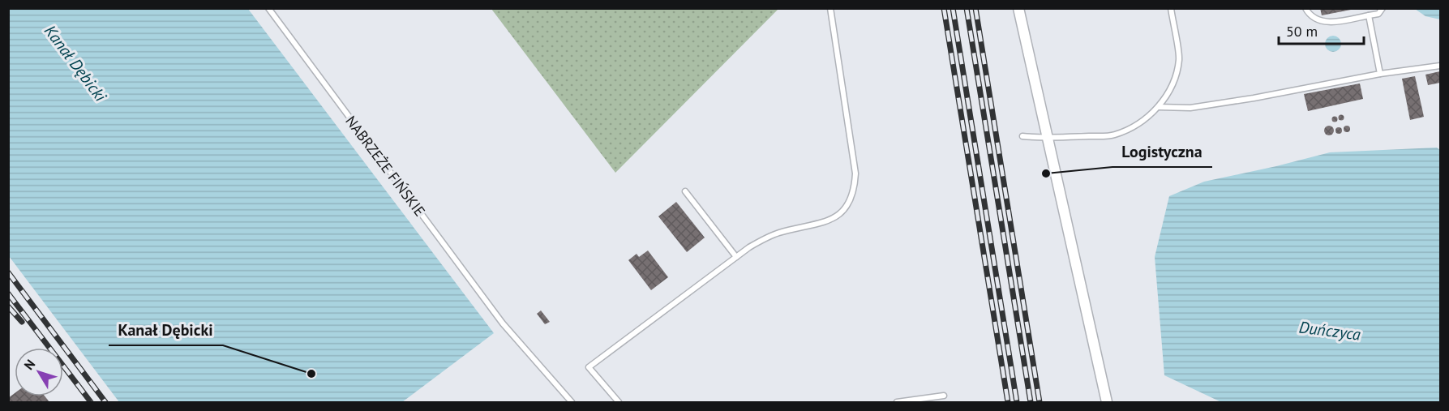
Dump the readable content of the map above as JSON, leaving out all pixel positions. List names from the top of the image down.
{
  "streets": {
    "lane": ["NABRZEŻE FIŃSKIE"]
  },
  "water": ["Kanał Dębicki", "Duńczyca"],
  "places": ["Logistyczna", "Kanał Dębicki"],
  "scale_bar": "50 m",
  "north": "top left"
}
